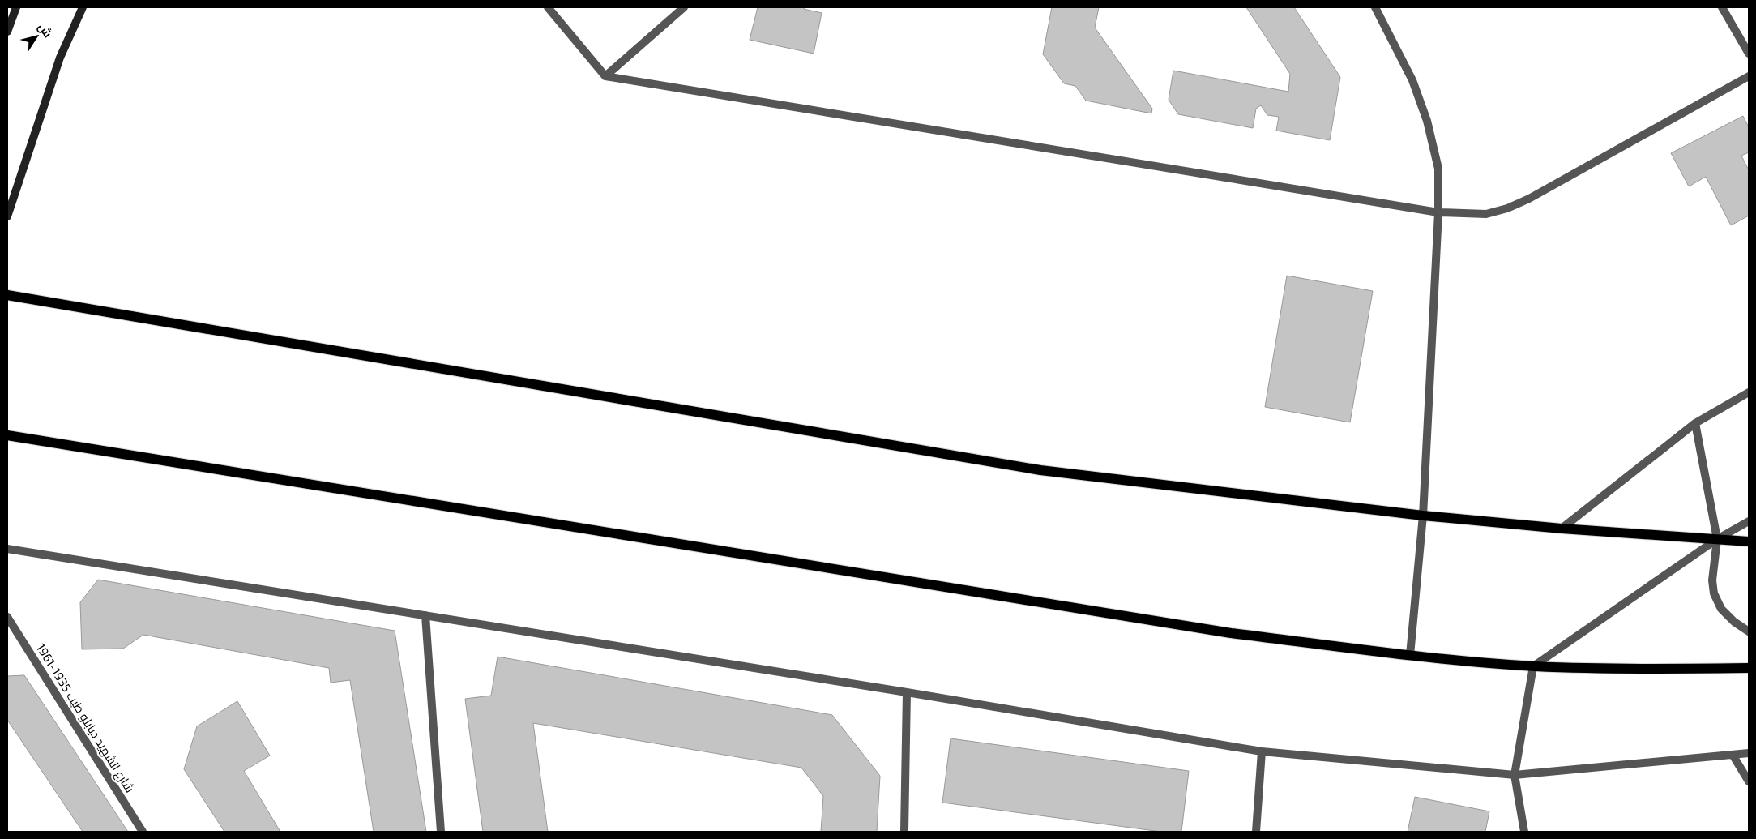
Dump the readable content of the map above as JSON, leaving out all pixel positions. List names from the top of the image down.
{
  "streets": {
    "street": ["شارع الشهيد ديابلو طيب 1935-1961"]
  },
  "north": "top right"
}
